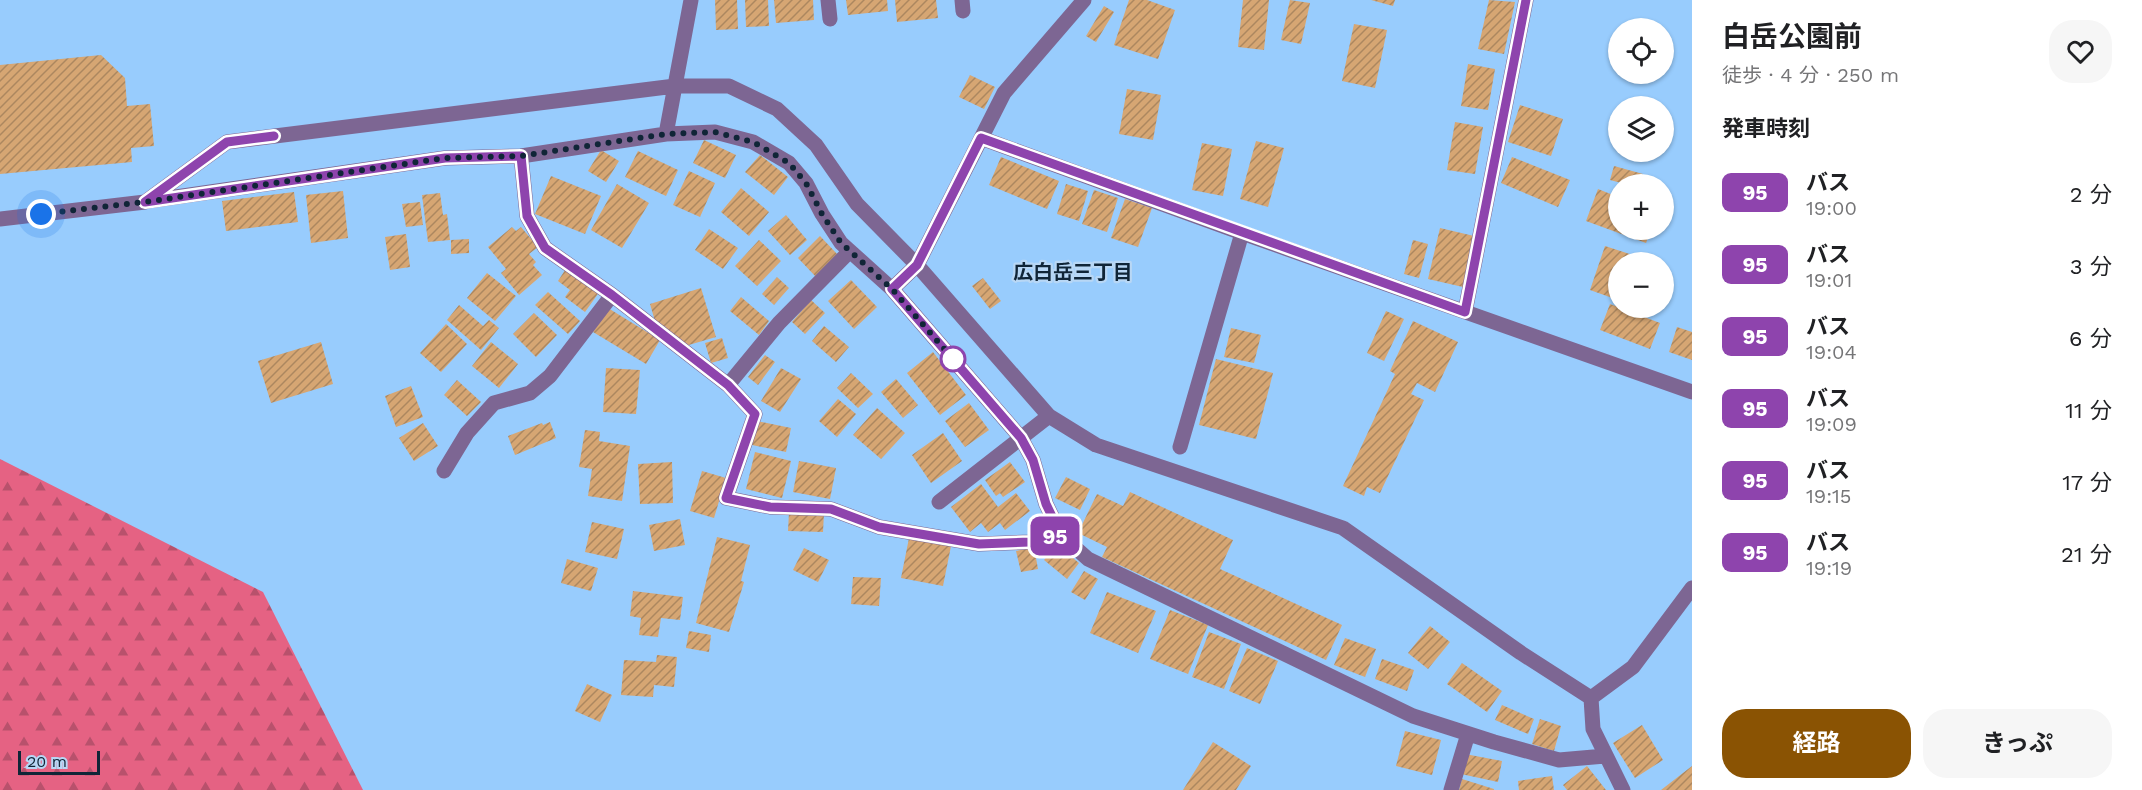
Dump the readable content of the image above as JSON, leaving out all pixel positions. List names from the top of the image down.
{
  "districts": ["広白岳三丁目"],
  "lines": ["bus line 95"],
  "scale_bar": "20 m",
  "page": {
    "on_map": "95",
    "heading": [
      ["白岳公園前", "徒歩 · 4 分 · 250 m"],
      "発車時刻"
    ],
    "map_buttons": ["+", "−"],
    "list": [
      {
        "mark": "95",
        "name": "バス",
        "note": "19:00",
        "value": "2 分"
      },
      {
        "mark": "95",
        "name": "バス",
        "note": "19:01",
        "value": "3 分"
      },
      {
        "mark": "95",
        "name": "バス",
        "note": "19:04",
        "value": "6 分"
      },
      {
        "mark": "95",
        "name": "バス",
        "note": "19:09",
        "value": "11 分"
      },
      {
        "mark": "95",
        "name": "バス",
        "note": "19:15",
        "value": "17 分"
      },
      {
        "mark": "95",
        "name": "バス",
        "note": "19:19",
        "value": "21 分"
      }
    ],
    "buttons": ["経路", "きっぷ"],
    "scale": "20 m"
  }
}
